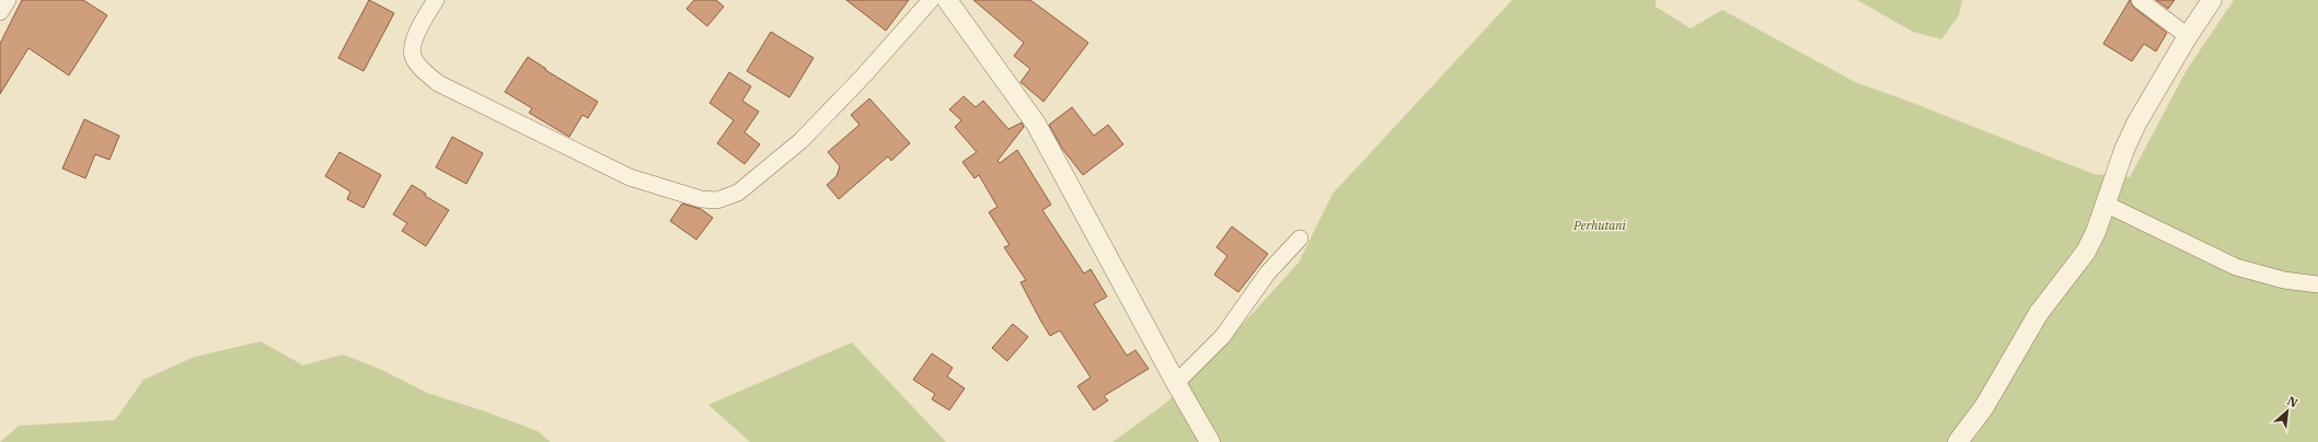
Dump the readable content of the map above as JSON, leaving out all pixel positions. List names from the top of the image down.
{
  "parks": ["Perhutani"],
  "north": "top right"
}
